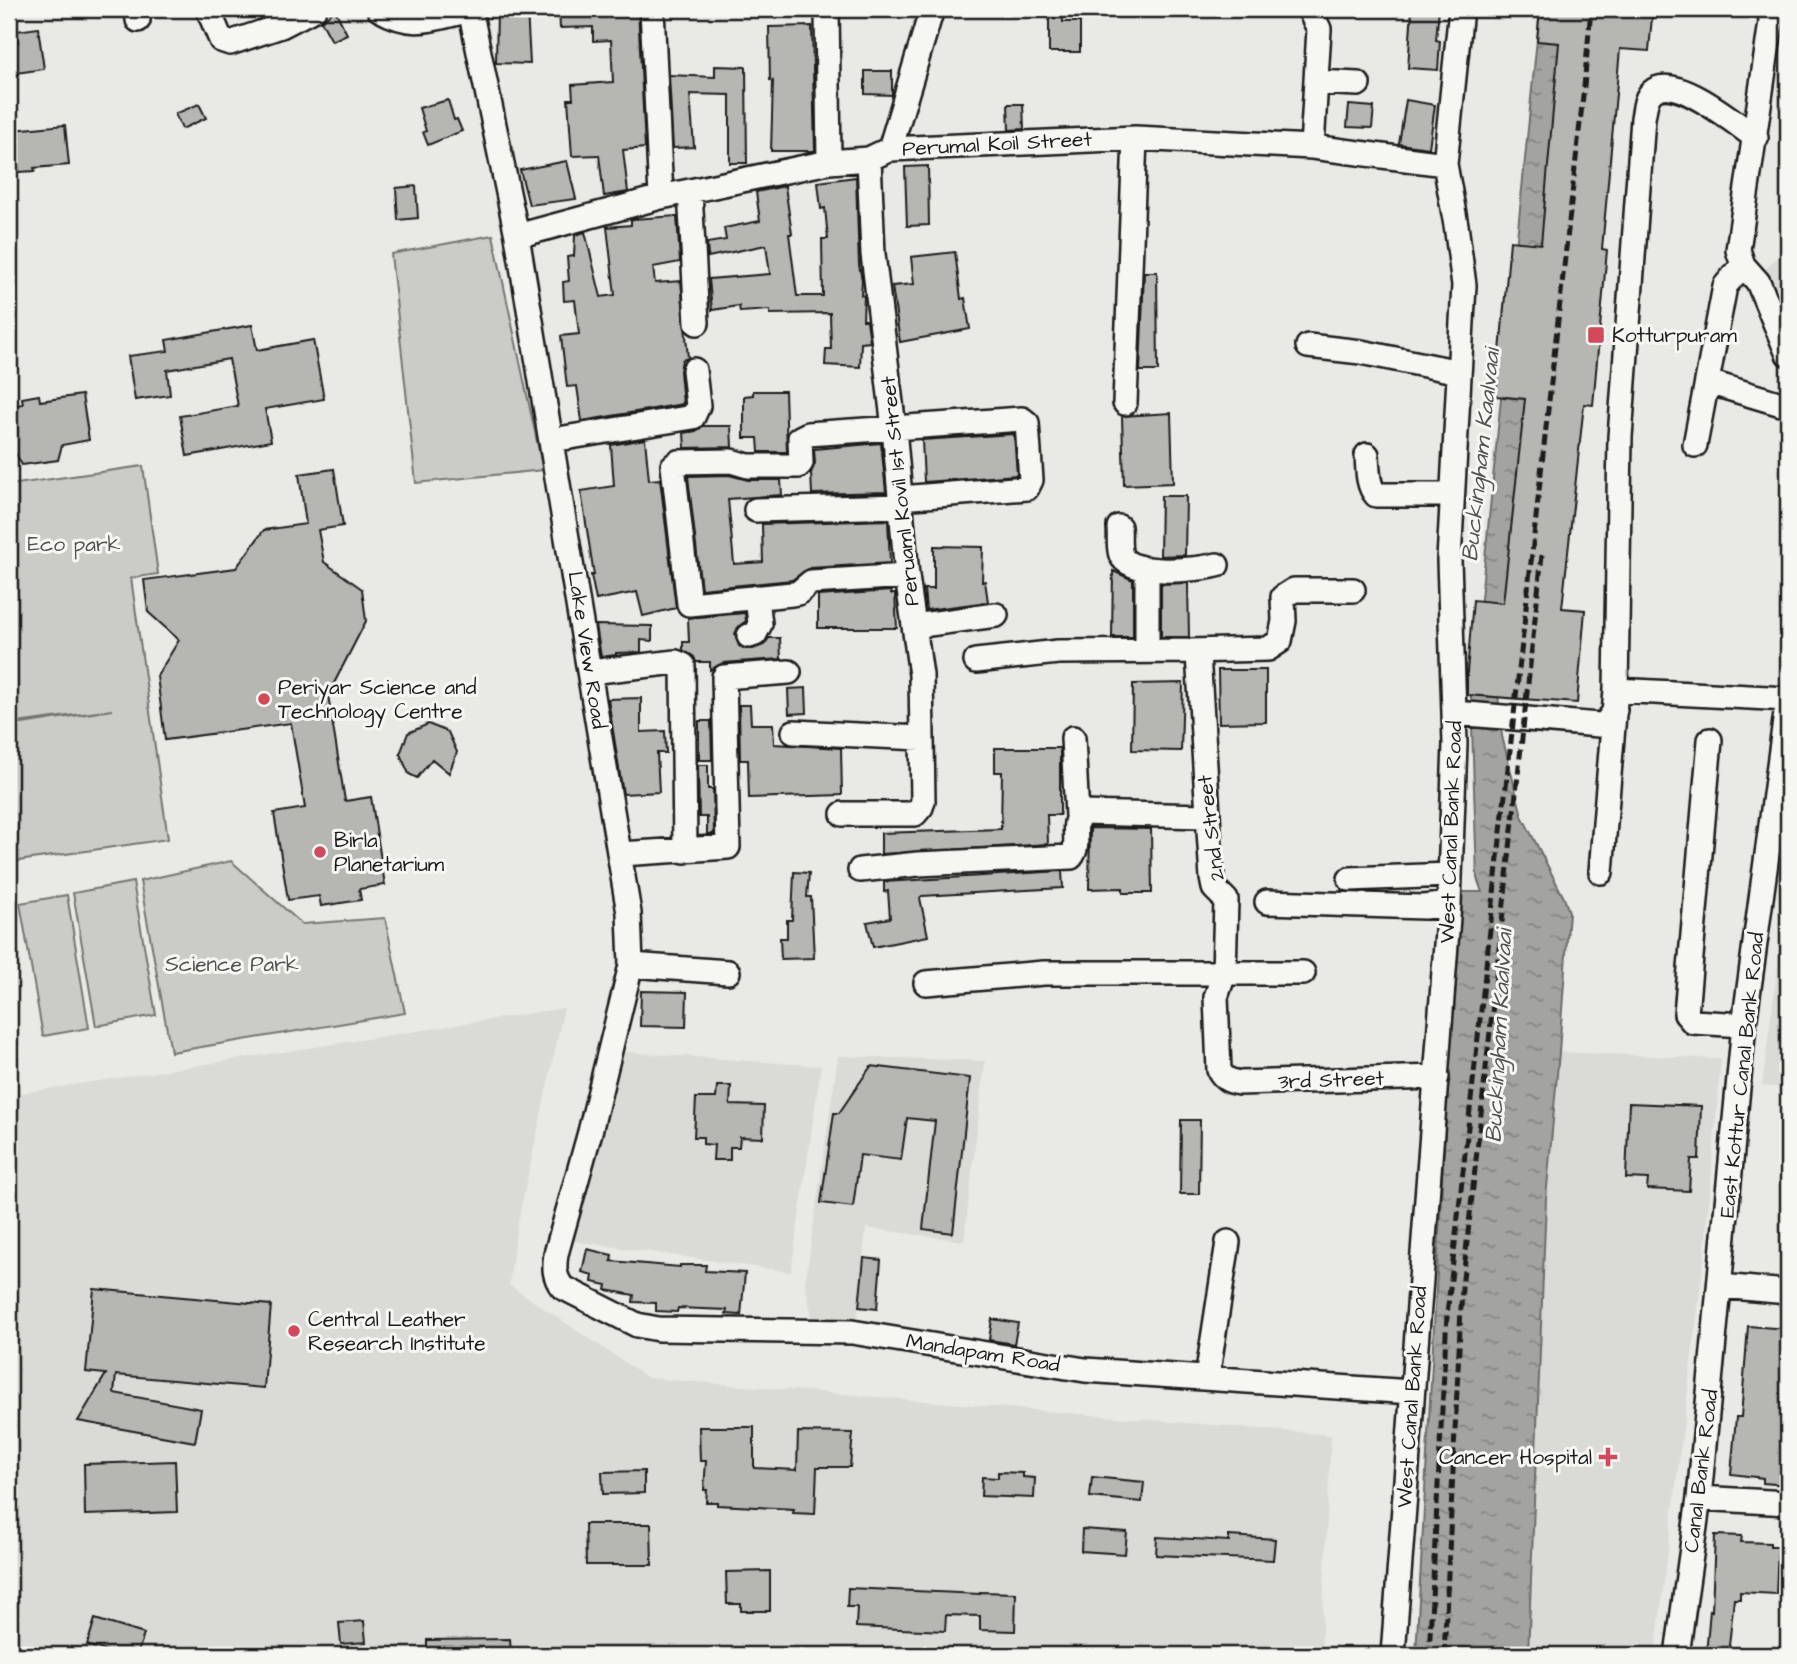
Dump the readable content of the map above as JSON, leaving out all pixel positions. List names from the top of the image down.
{
  "streets": {
    "street": [
      "Perumal Koil Street",
      "Peruaml Kovil 1st Street",
      "Lake View Road",
      "2nd Street",
      "West Canal Bank Road",
      "East Kottur Canal Bank Road",
      "3rd Street",
      "Mandapam Road",
      "Canal Bank Road"
    ]
  },
  "crossings": [
    ["Perumal Koil Street", "Peruaml Kovil 1st Street"],
    ["Perumal Koil Street", "Lake View Road"],
    ["Perumal Koil Street", "West Canal Bank Road"],
    ["Lake View Road", "Mandapam Road"],
    ["2nd Street", "3rd Street"],
    ["West Canal Bank Road", "3rd Street"],
    ["West Canal Bank Road", "Mandapam Road"],
    ["East Kottur Canal Bank Road", "Canal Bank Road"]
  ],
  "water": ["Buckingham Kaalvaai"],
  "parks": ["Eco park", "Science Park"],
  "places": {
    "transit": ["Kotturpuram"],
    "other": ["Periyar Science and Technology Centre", "Birla Planetarium", "Central Leather Research Institute"],
    "health": ["Cancer Hospital"]
  }
}
